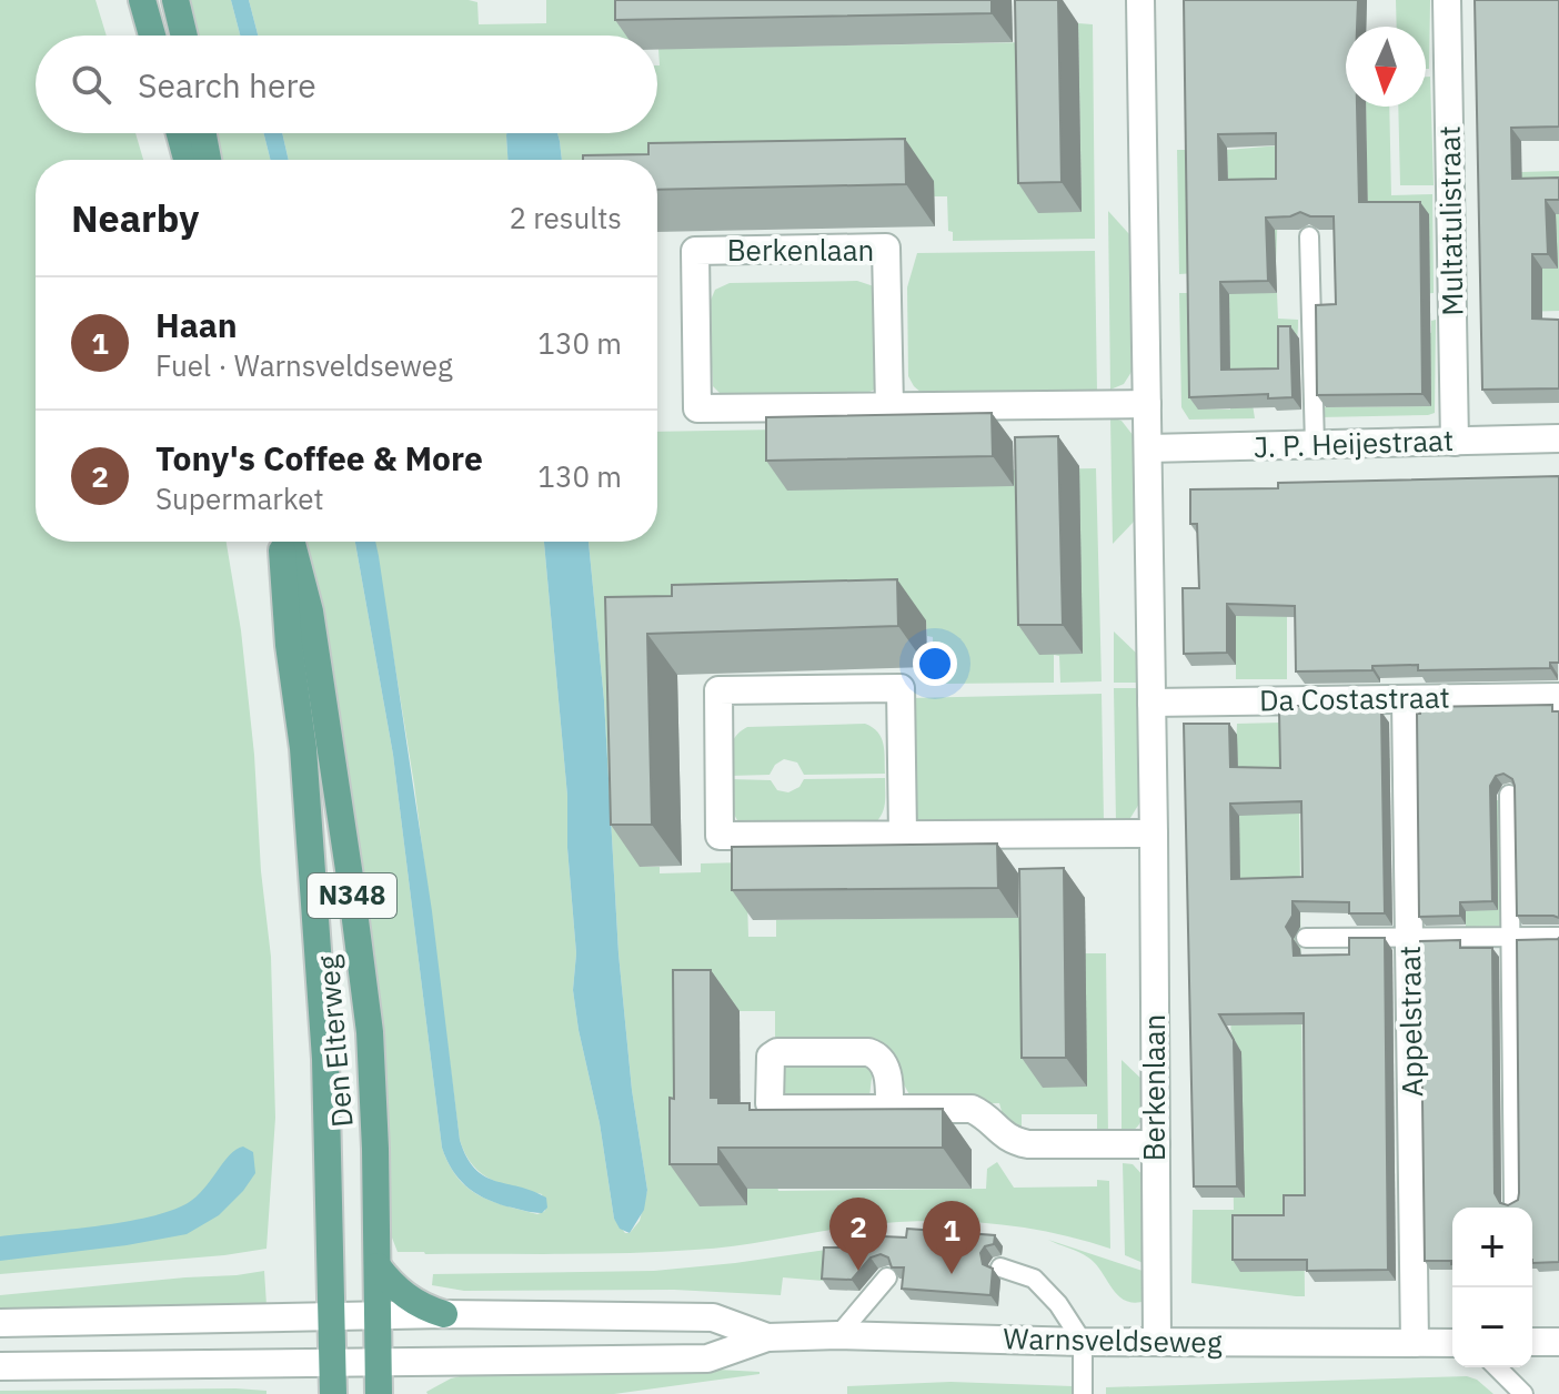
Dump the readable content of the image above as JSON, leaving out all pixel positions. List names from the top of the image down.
{
  "streets": {
    "main road": ["N348", "Den Elterweg"],
    "street": [
      "Multatulistraat",
      "Berkenlaan",
      "J. P. Heijestraat",
      "Da Costastraat",
      "Appelstraat",
      "Warnsveldseweg"
    ]
  },
  "crossings": [
    ["Multatulistraat", "J. P. Heijestraat"],
    ["Berkenlaan", "J. P. Heijestraat"],
    ["Berkenlaan", "Da Costastraat"],
    ["Berkenlaan", "Warnsveldseweg"],
    ["Da Costastraat", "Appelstraat"],
    ["Appelstraat", "Warnsveldseweg"],
    ["Den Elterweg", "Warnsveldseweg"]
  ],
  "north": "bottom",
  "page": {
    "search": "Search here",
    "heading": ["Nearby", "2 results"],
    "list": [
      {
        "mark": "1",
        "name": "Haan",
        "note": "Fuel · Warnsveldseweg",
        "value": "130 m"
      },
      {
        "mark": "2",
        "name": "Tony's Coffee & More",
        "note": "Supermarket",
        "value": "130 m"
      }
    ],
    "pins": ["2", "1"],
    "map_buttons": ["+", "−"]
  }
}
